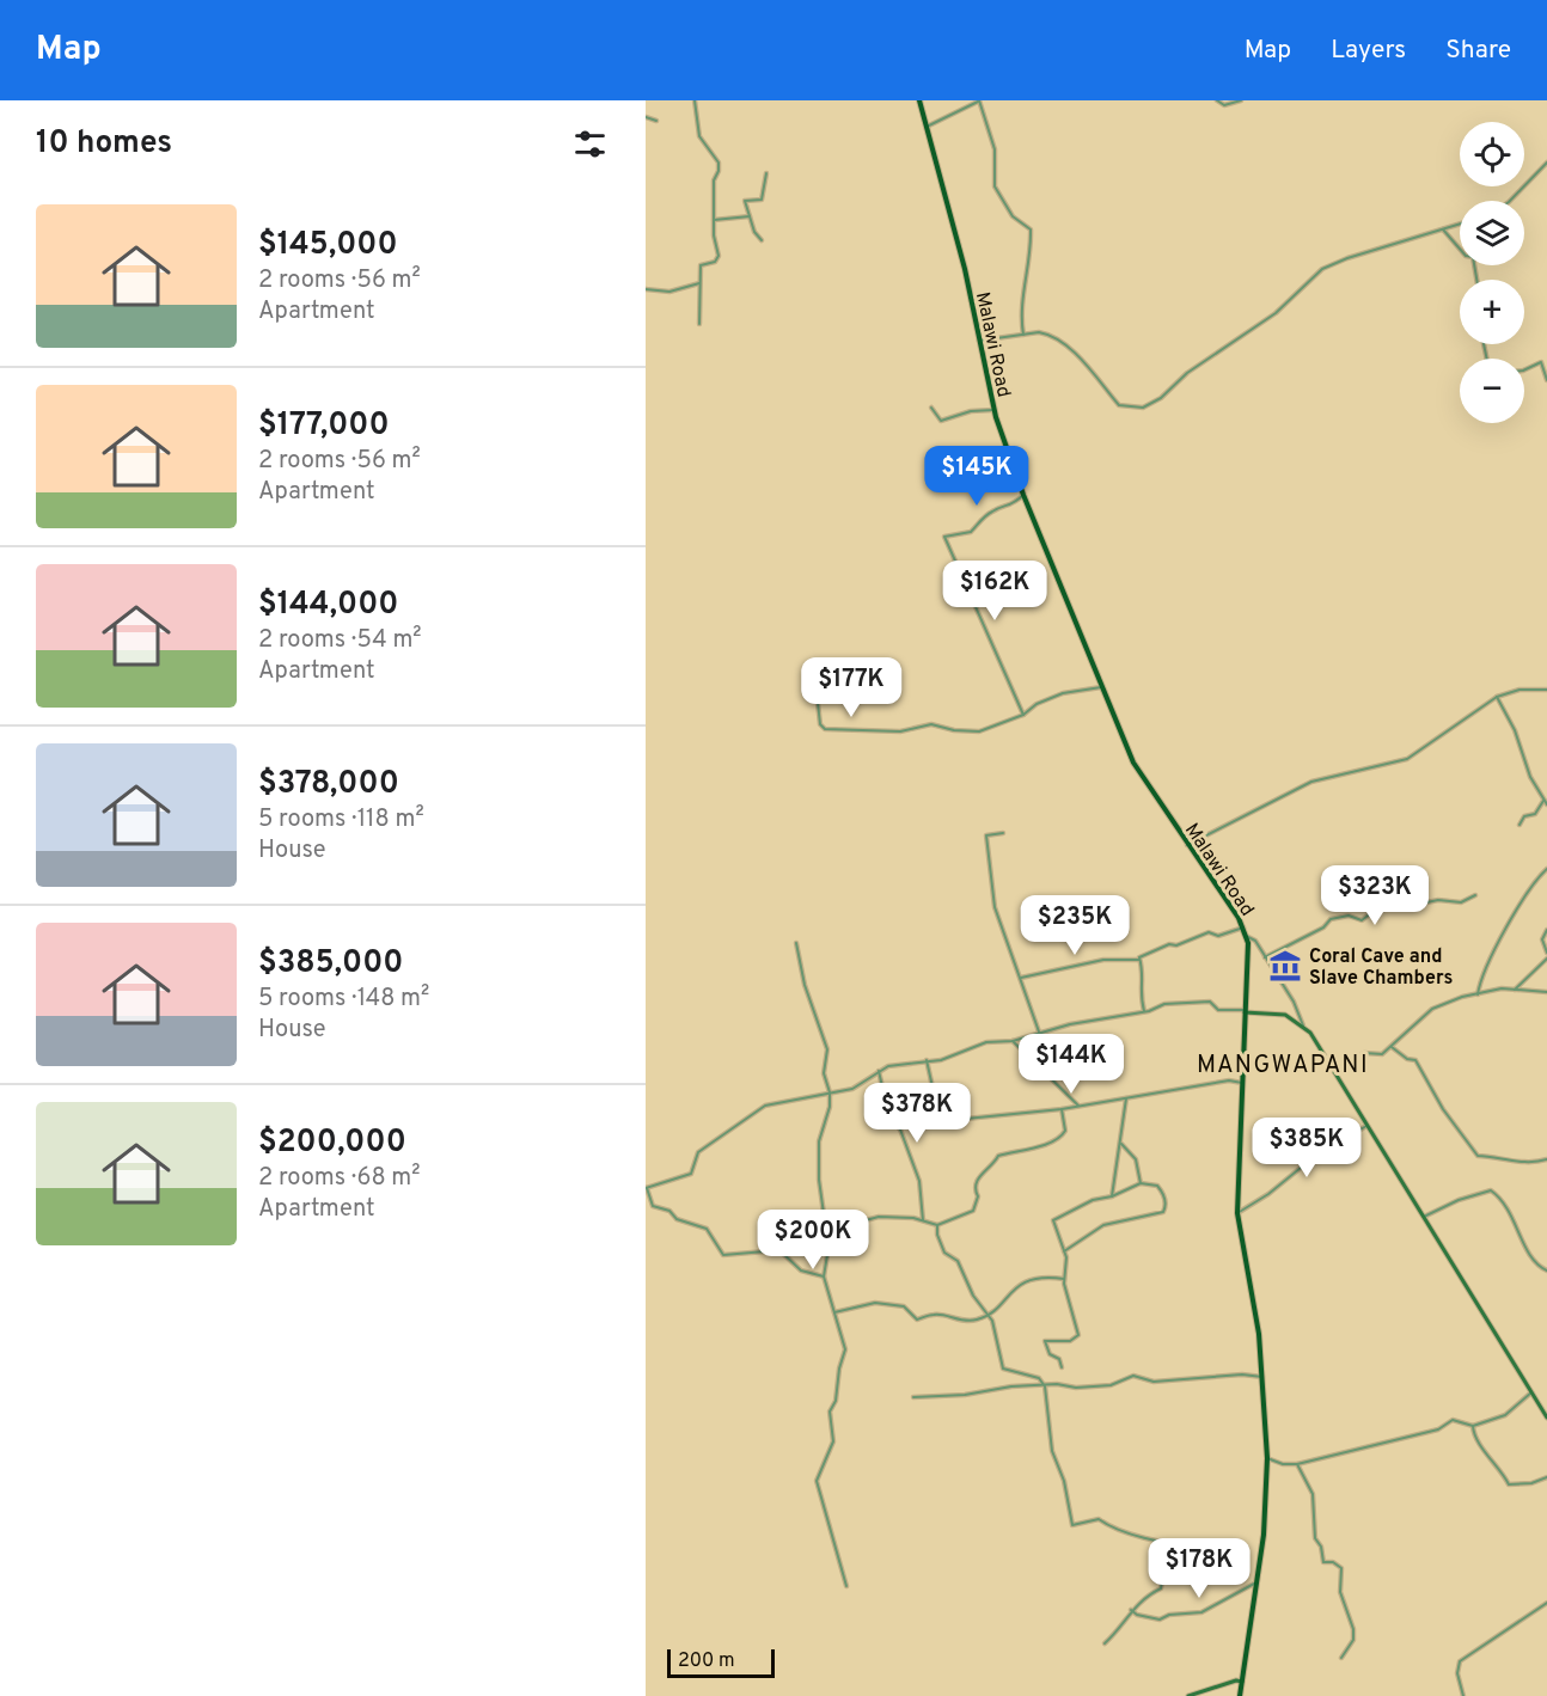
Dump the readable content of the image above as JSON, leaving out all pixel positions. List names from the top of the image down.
{
  "streets": {
    "main road": ["Malawi Road"]
  },
  "districts": ["MANGWAPANI"],
  "places": {
    "museum": ["Coral Cave and Slave Chambers"]
  },
  "scale_bar": "200 m",
  "page": {
    "header": "Map",
    "nav": ["Map", "Layers", "Share"],
    "heading": "10 homes",
    "map_buttons": ["+", "−"],
    "list": [
      {
        "name": "$145,000",
        "note": "2 rooms · 56 m² · Apartment"
      },
      {
        "name": "$177,000",
        "note": "2 rooms · 56 m² · Apartment"
      },
      {
        "name": "$144,000",
        "note": "2 rooms · 54 m² · Apartment"
      },
      {
        "name": "$378,000",
        "note": "5 rooms · 118 m² · House"
      },
      {
        "name": "$385,000",
        "note": "5 rooms · 148 m² · House"
      },
      {
        "name": "$200,000",
        "note": "2 rooms · 68 m² · Apartment"
      }
    ],
    "price": [
      "$145K",
      "$162K",
      "$177K",
      "$323K",
      "$235K",
      "$144K",
      "$378K",
      "$385K",
      "$200K",
      "$178K"
    ],
    "scale": "200 m"
  }
}
